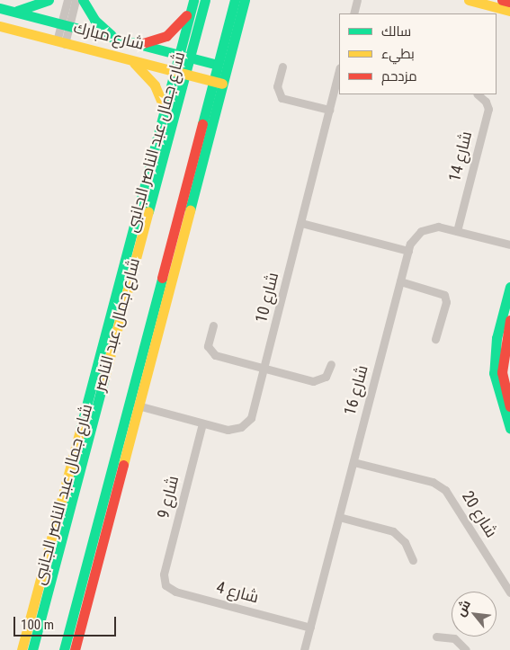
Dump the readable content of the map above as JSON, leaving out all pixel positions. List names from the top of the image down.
{
  "streets": {
    "main road": ["شارع مبارك", "شارع جمال عبد الناصر الجانبى", "شارع جمال عبد الناصر"],
    "street": [
      "شارع 14",
      "شارع 10",
      "شارع 16",
      "شارع 9",
      "شارع 20",
      "شارع 4"
    ]
  },
  "crossings": [
    ["شارع مبارك", "شارع جمال عبد الناصر الجانبى"],
    ["شارع مبارك", "شارع جمال عبد الناصر"],
    ["شارع جمال عبد الناصر الجانبى", "شارع جمال عبد الناصر"],
    ["شارع 14", "شارع 16"],
    ["شارع 10", "شارع 9"],
    ["شارع 16", "شارع 20"],
    ["شارع 16", "شارع 4"],
    ["شارع 9", "شارع 4"]
  ],
  "legend": ["سالك", "بطيء", "مزدحم"],
  "scale_bar": "100 m",
  "north": "top left"
}
